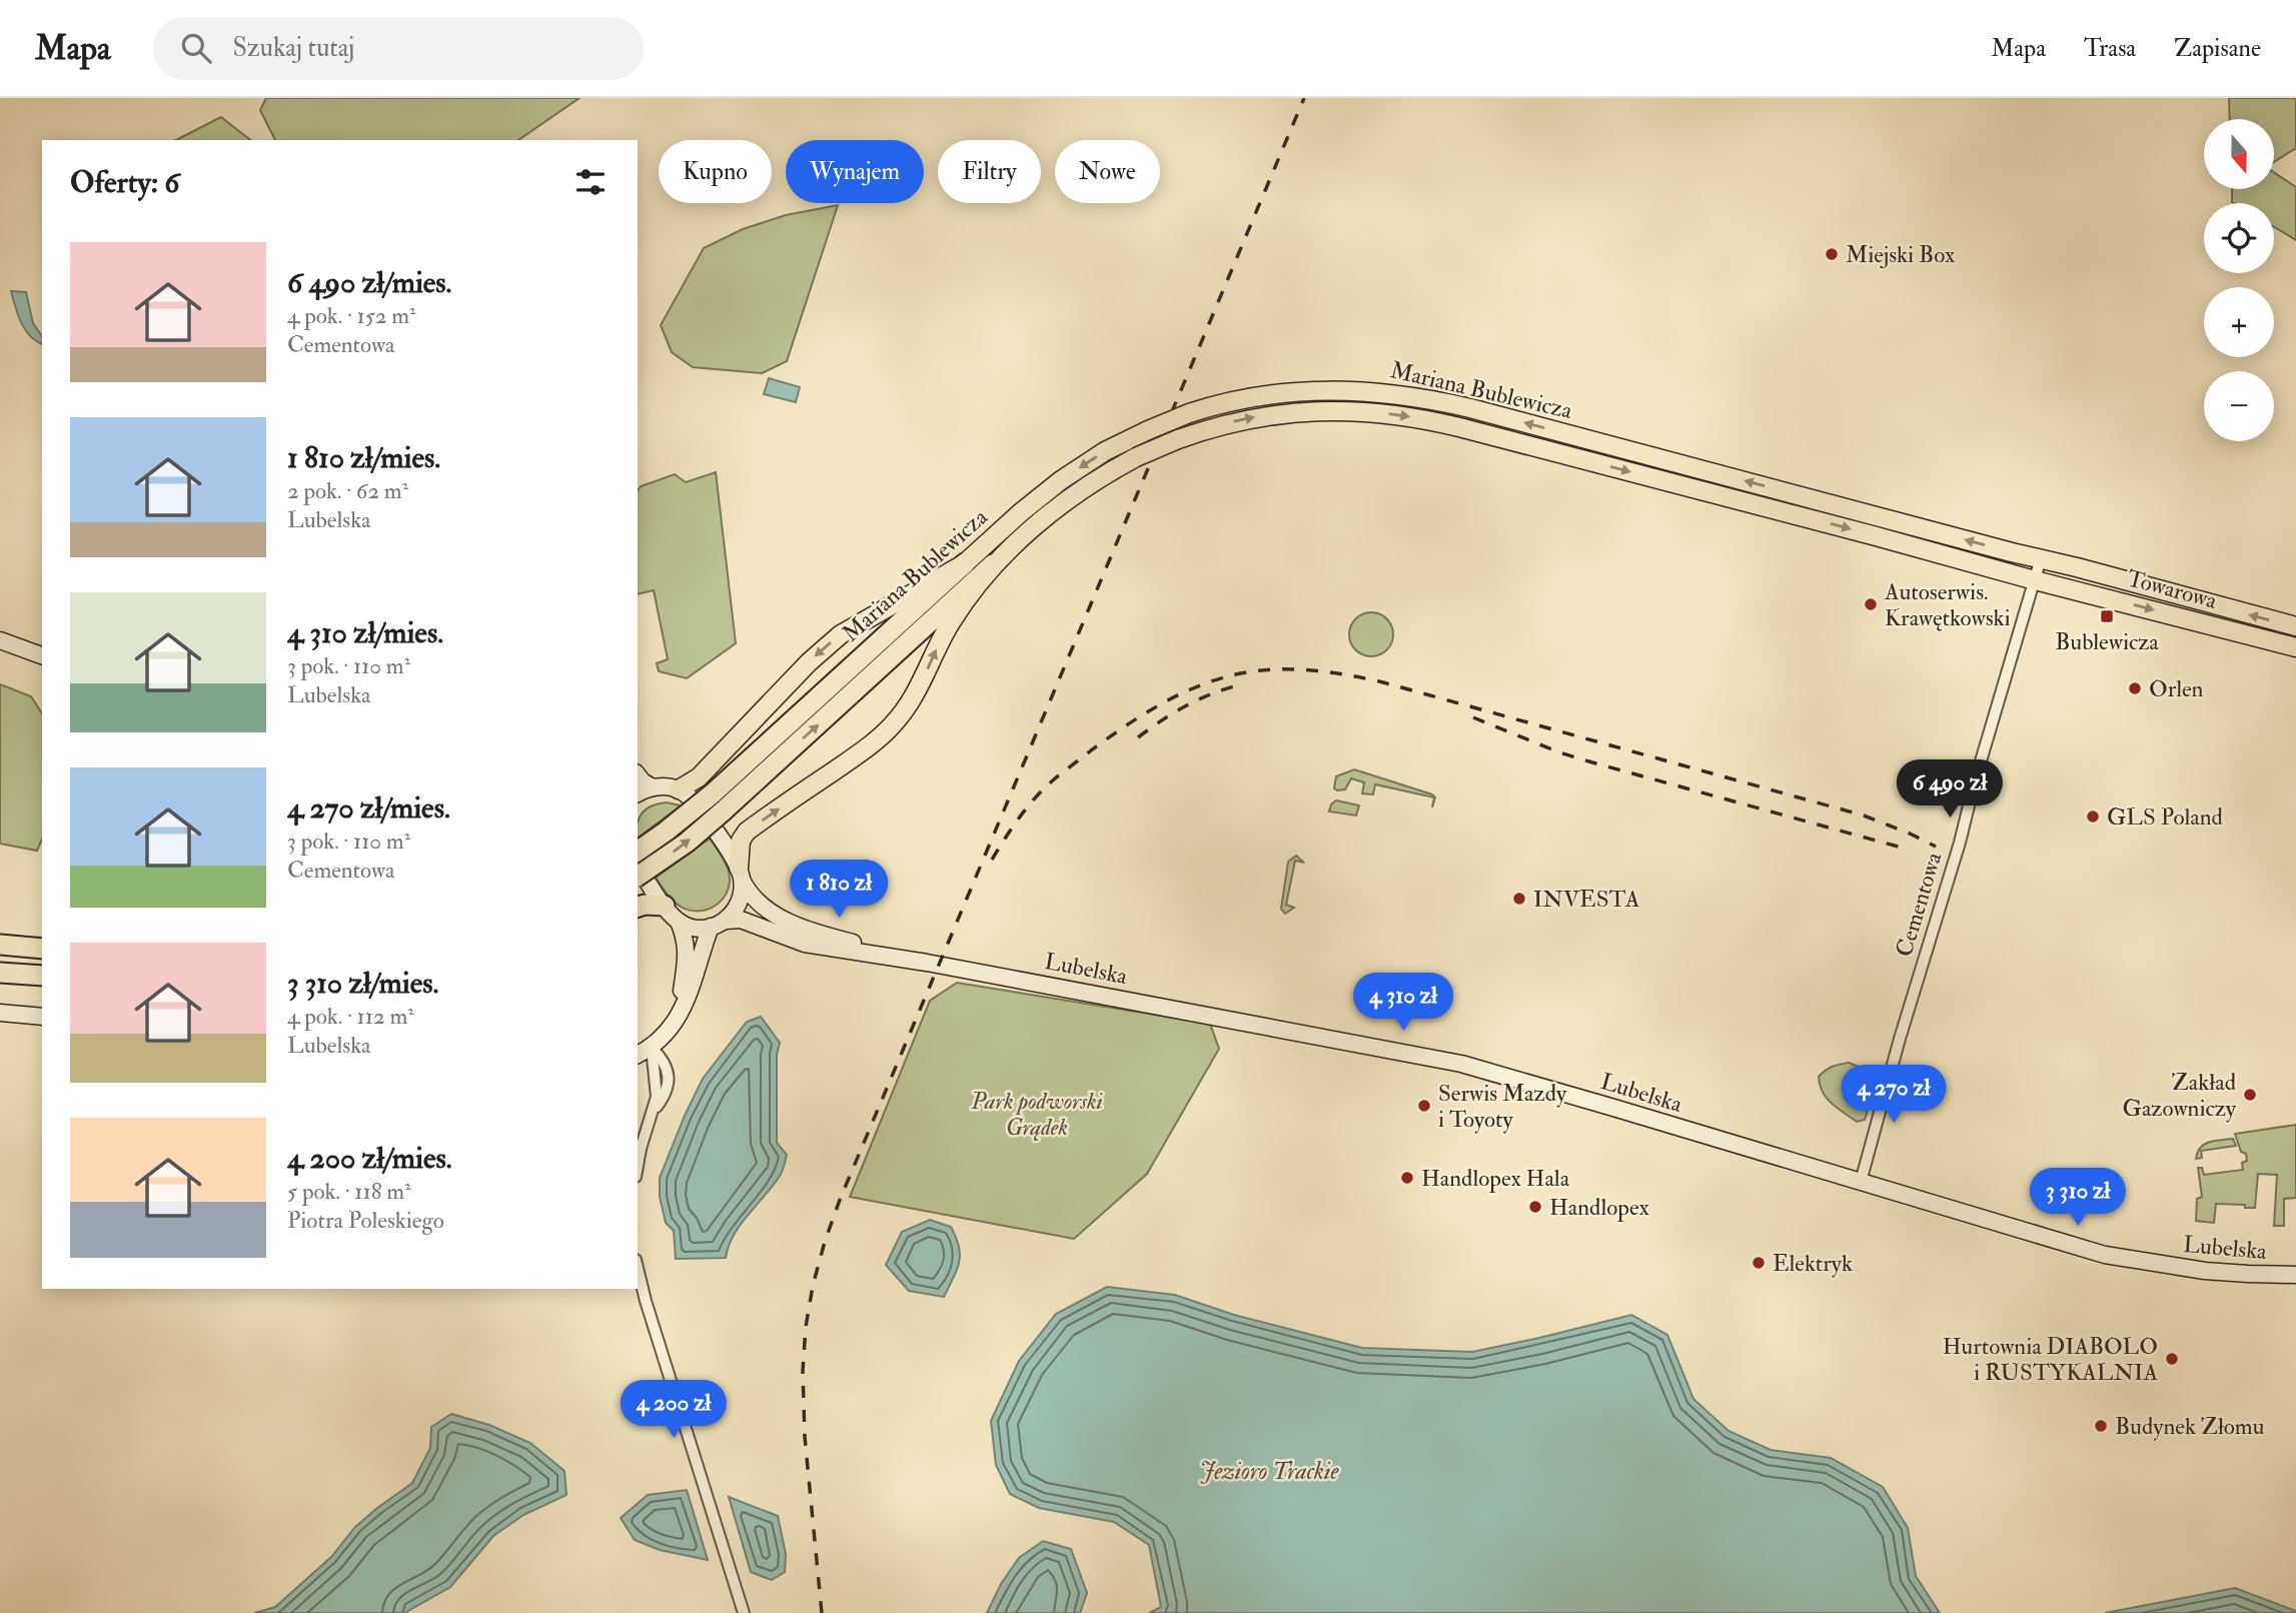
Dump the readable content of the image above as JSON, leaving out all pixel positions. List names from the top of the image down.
{
  "streets": {
    "highway": ["Mariana Bublewicza"],
    "main road": ["Towarowa"],
    "street": ["Cementowa", "Lubelska"]
  },
  "crossings": [
    ["Mariana Bublewicza", "Towarowa"],
    ["Mariana Bublewicza", "Cementowa"],
    ["Towarowa", "Cementowa"],
    ["Cementowa", "Lubelska"]
  ],
  "water": ["Jezioro Trackie"],
  "parks": ["Park podworski Grądek"],
  "places": {
    "other": [
      "Miejski Box",
      "Autoserwis. Krawętkowski",
      "Orlen",
      "GLS Poland",
      "INVESTA",
      "Zakład Gazowniczy",
      "Serwis Mazdy i Toyoty",
      "Handlopex Hala",
      "Handlopex",
      "Elektryk",
      "Hurtownia DIABOLO i RUSTYKALNIA",
      "Budynek Złomu"
    ],
    "transit": ["Bublewicza"]
  },
  "north": "bottom",
  "page": {
    "header": "Mapa",
    "search": "Szukaj tutaj",
    "nav": ["Mapa", "Trasa", "Zapisane"],
    "map_buttons": ["+", "−"],
    "chip": [
      "Kupno",
      "Wynajem",
      "Filtry",
      "Nowe"
    ],
    "heading": "Oferty: 6",
    "list": [
      {
        "name": "6 490 zł/mies.",
        "note": "4 pok. · 152 m² · Cementowa"
      },
      {
        "name": "1 810 zł/mies.",
        "note": "2 pok. · 62 m² · Lubelska"
      },
      {
        "name": "4 310 zł/mies.",
        "note": "3 pok. · 110 m² · Lubelska"
      },
      {
        "name": "4 270 zł/mies.",
        "note": "3 pok. · 110 m² · Cementowa"
      },
      {
        "name": "3 310 zł/mies.",
        "note": "4 pok. · 112 m² · Lubelska"
      },
      {
        "name": "4 200 zł/mies.",
        "note": "5 pok. · 118 m² · Piotra Poleskiego"
      }
    ],
    "price": [
      "6 490 zł",
      "1 810 zł",
      "4 310 zł",
      "4 270 zł",
      "3 310 zł",
      "4 200 zł"
    ]
  }
}
